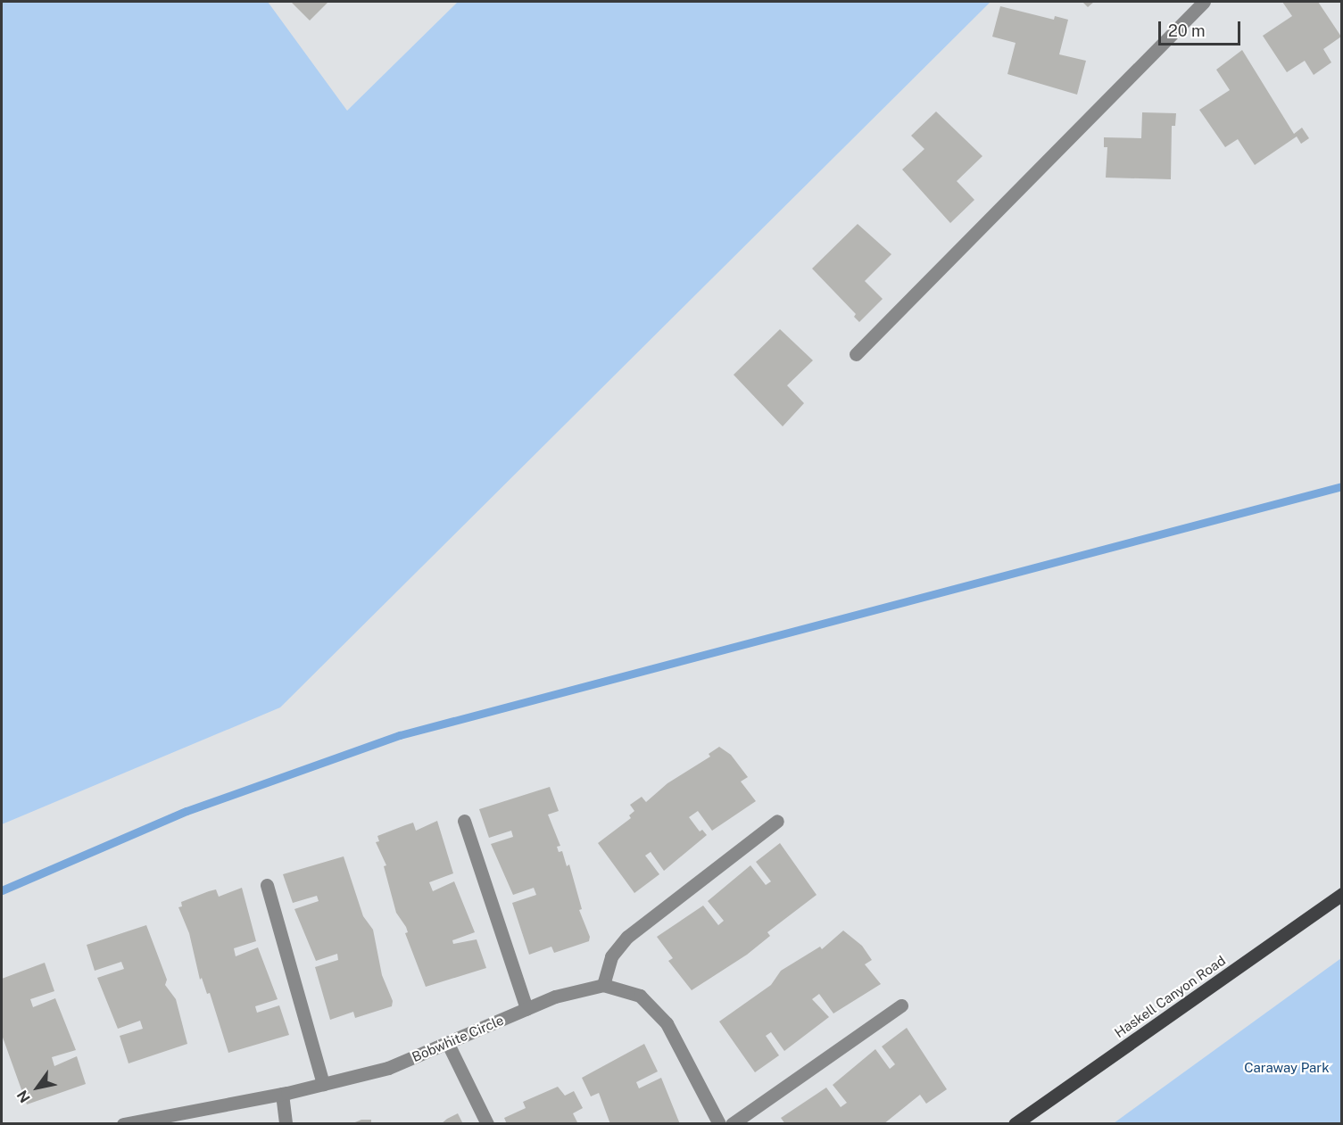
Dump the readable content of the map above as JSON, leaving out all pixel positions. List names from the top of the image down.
{
  "streets": {
    "main road": ["Haskell Canyon Road"],
    "street": ["Bobwhite Circle"]
  },
  "parks": ["Caraway Park"],
  "scale_bar": "20 m",
  "north": "bottom left"
}
